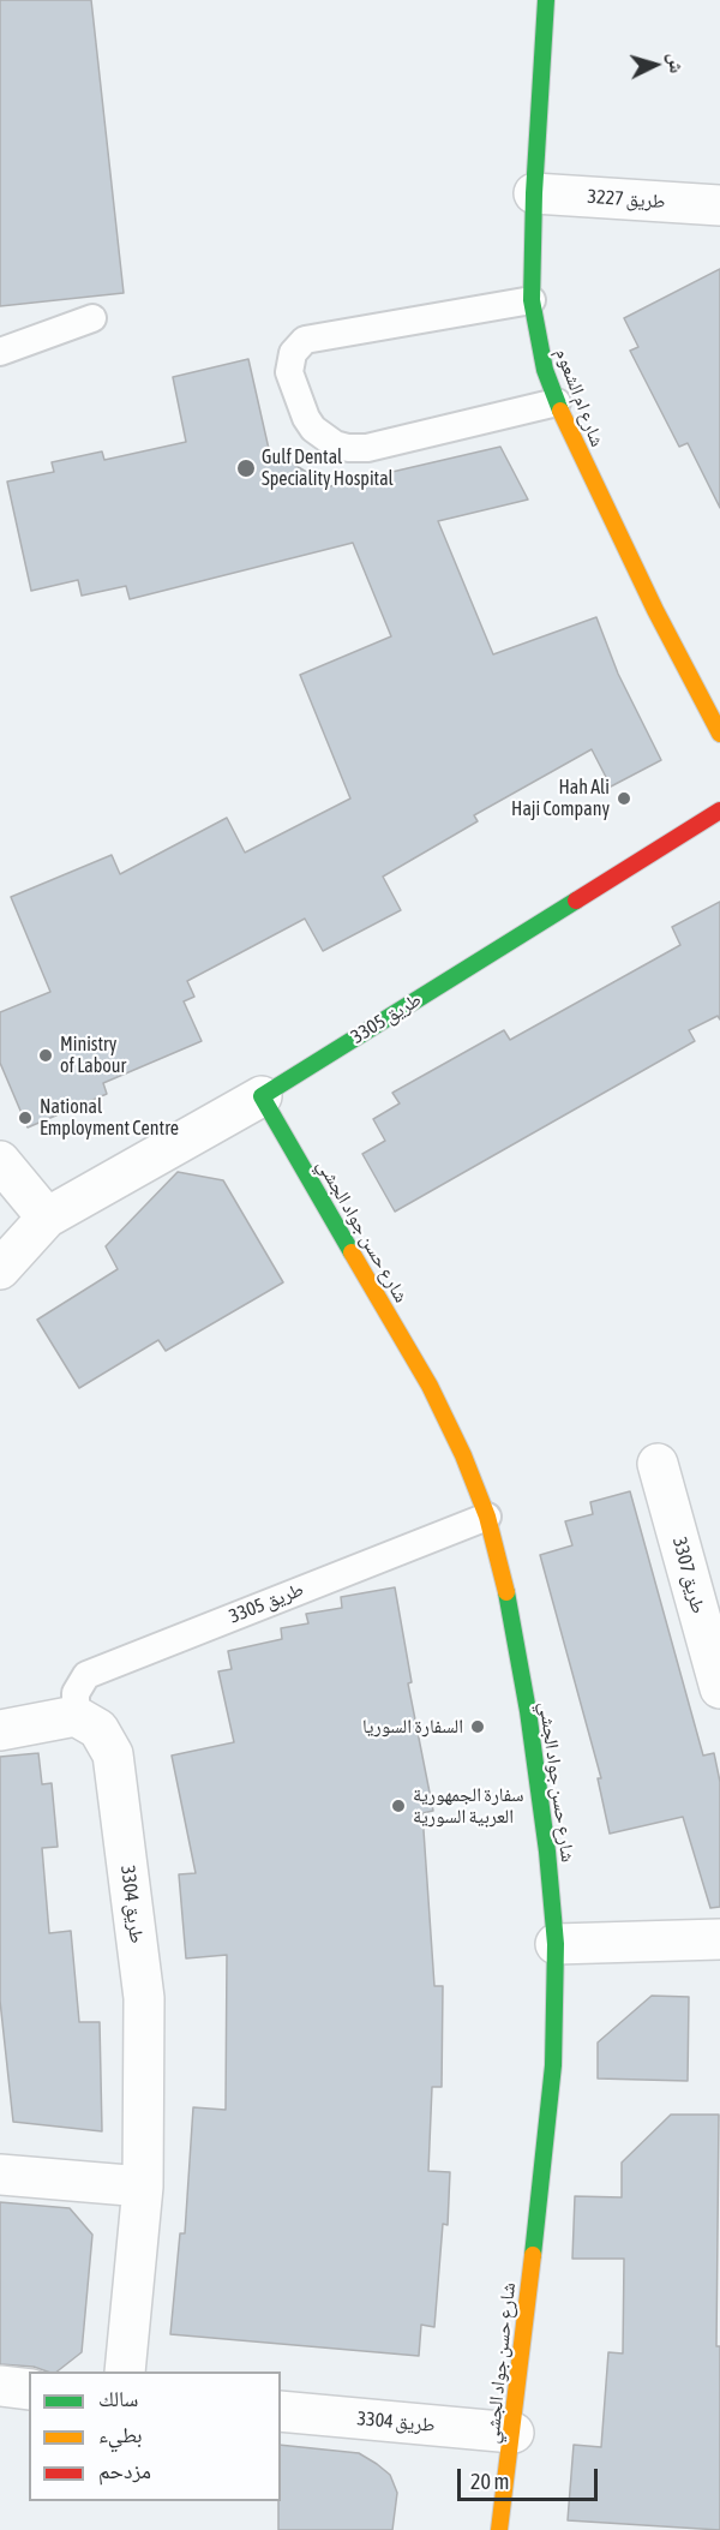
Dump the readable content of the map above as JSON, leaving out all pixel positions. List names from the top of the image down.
{
  "streets": {
    "street": [
      "طريق 3227",
      "شارع ام الشعوم",
      "طريق 3305",
      "شارع حسن جواد الجشي",
      "طريق 3307",
      "طريق 3304"
    ]
  },
  "crossings": [
    ["طريق 3227", "شارع ام الشعوم"],
    ["طريق 3305", "شارع حسن جواد الجشي"],
    ["طريق 3305", "طريق 3304"],
    ["شارع حسن جواد الجشي", "طريق 3304"]
  ],
  "places": [
    "Gulf Dental Speciality Hospital",
    "Hah Ali Haji Company",
    "Ministry of Labour",
    "National Employment Centre",
    "السفارة السوريا",
    "سفارة الجمهورية العربية السورية"
  ],
  "legend": ["سالك", "بطيء", "مزدحم"],
  "scale_bar": "20 m",
  "north": "right"
}
